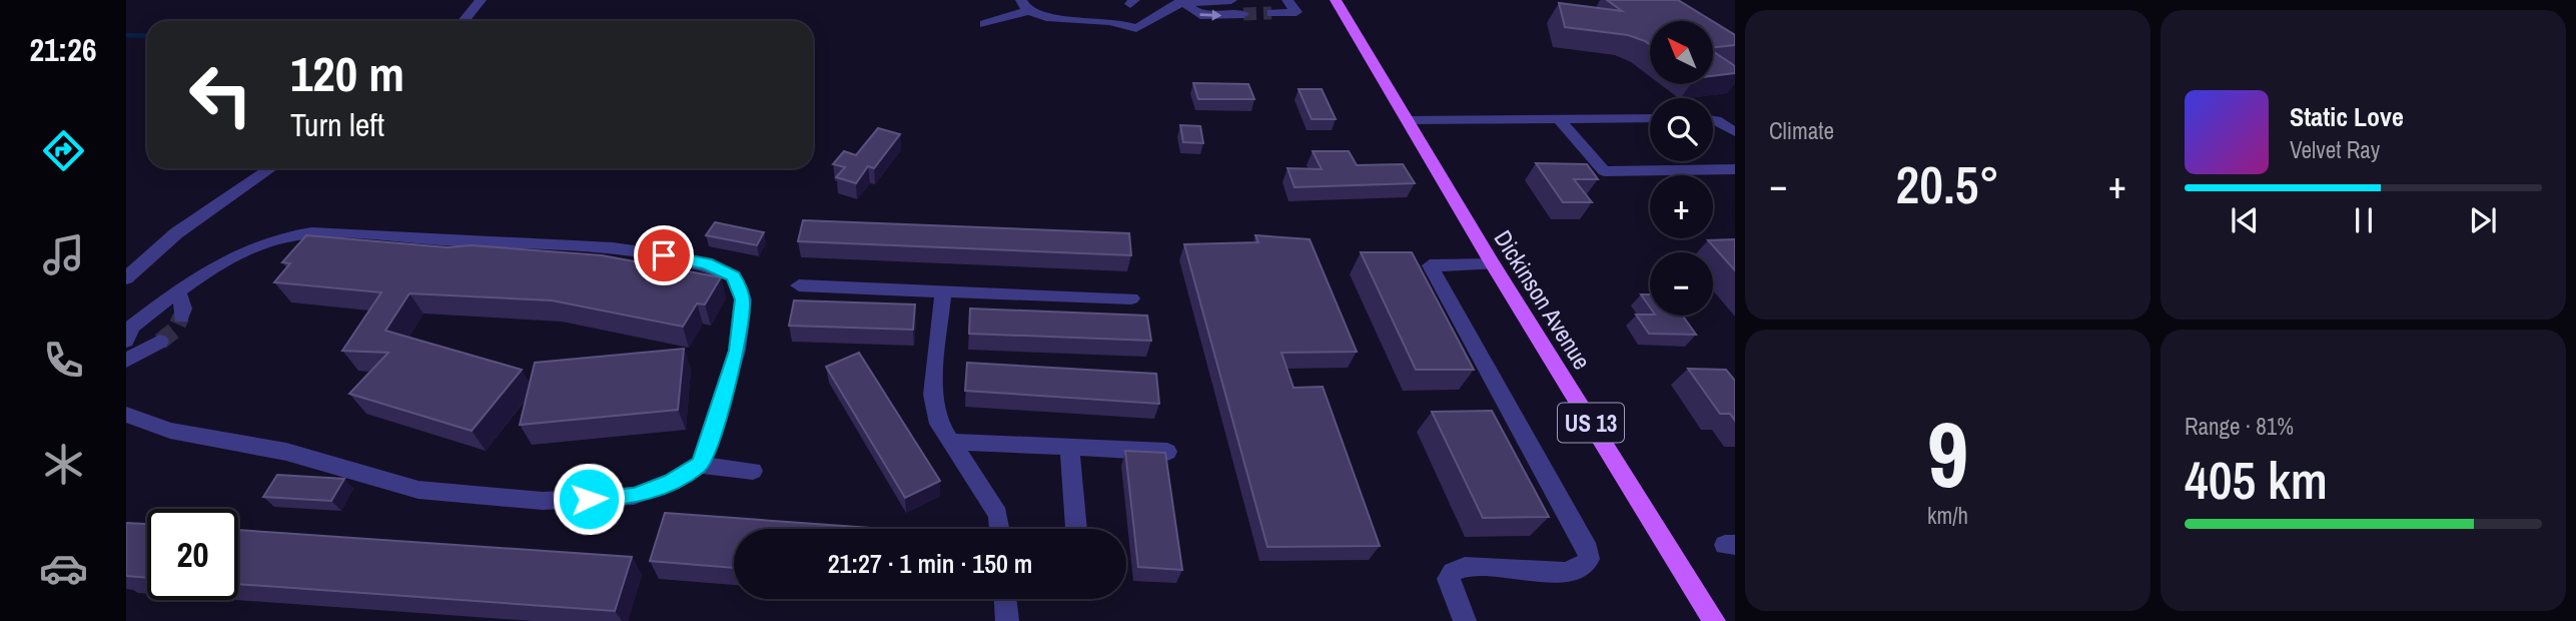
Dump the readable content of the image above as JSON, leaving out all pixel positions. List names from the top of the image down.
{
  "streets": {
    "main road": ["Dickinson Avenue", "US 13"]
  },
  "north": "top left",
  "page": {
    "tabs": "21:26",
    "tile": [
      "Climate",
      ["9", "km/h"],
      ["Range · 81%", "405 km"]
    ],
    "map_buttons": ["+", "−"],
    "turn": ["120 m", "Turn left"],
    "song": ["Static Love", "Velvet Ray"],
    "heat": ["−", "20.5°", "+"],
    "limit": "20",
    "trip": "21:27 · 1 min · 150 m"
  }
}
